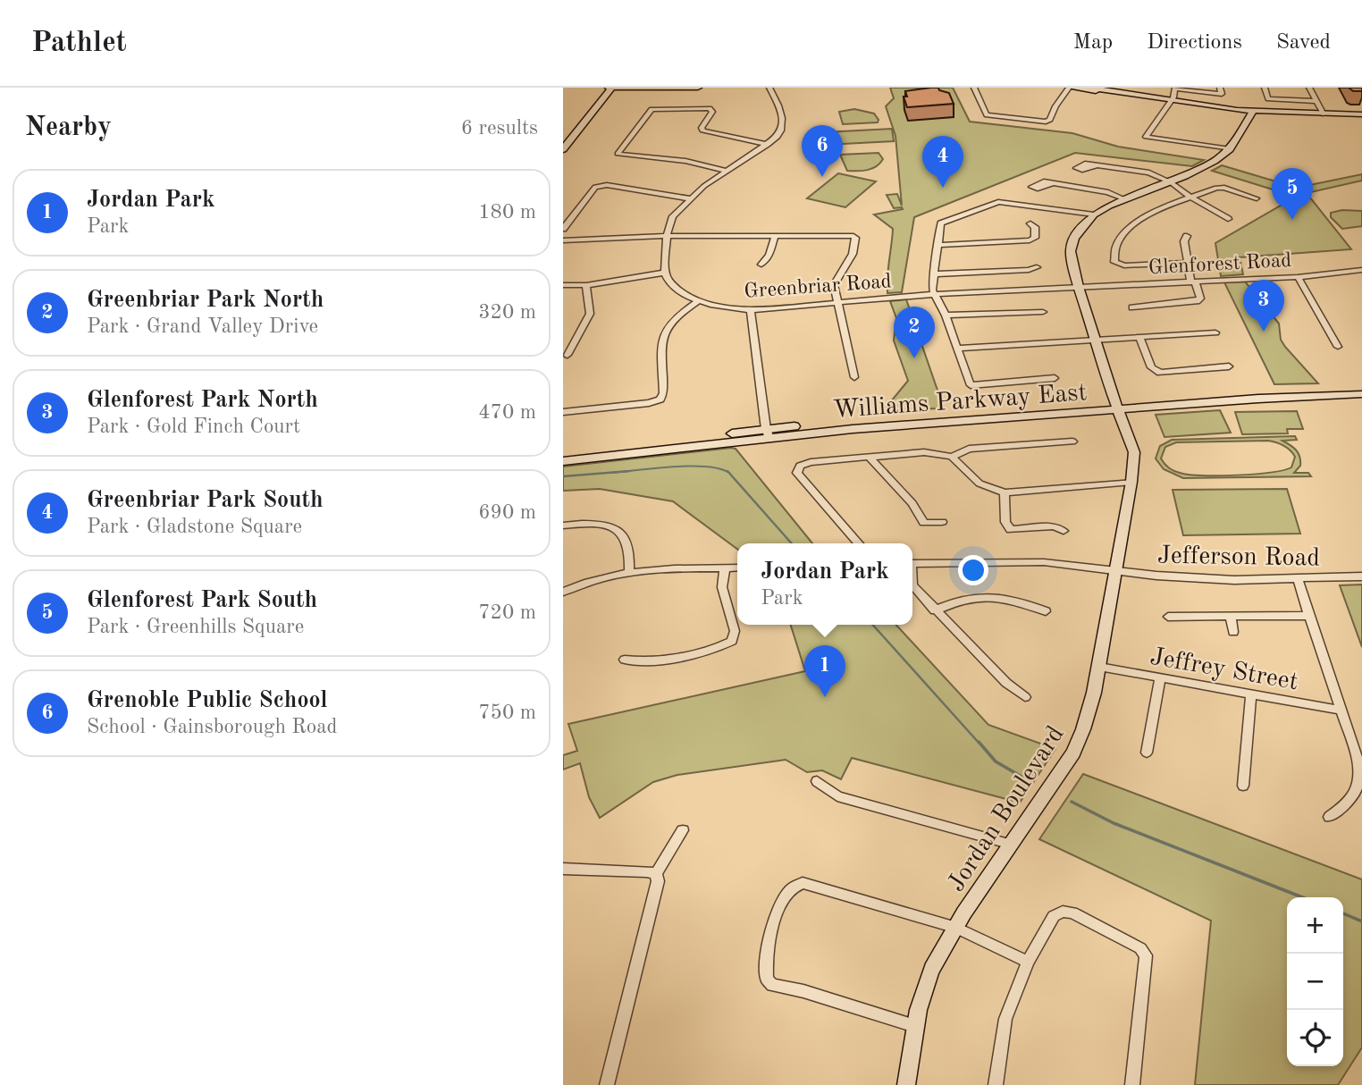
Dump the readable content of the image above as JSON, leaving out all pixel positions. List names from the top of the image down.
{
  "streets": {
    "street": [
      "Glenforest Road",
      "Greenbriar Road",
      "Williams Parkway East",
      "Jefferson Road",
      "Jeffrey Street",
      "Jordan Boulevard"
    ]
  },
  "crossings": [
    ["Glenforest Road", "Greenbriar Road"],
    ["Glenforest Road", "Jordan Boulevard"],
    ["Greenbriar Road", "Jordan Boulevard"],
    ["Williams Parkway East", "Jordan Boulevard"],
    ["Jefferson Road", "Jordan Boulevard"],
    ["Jeffrey Street", "Jordan Boulevard"]
  ],
  "page": {
    "header": "Pathlet",
    "nav": ["Map", "Directions", "Saved"],
    "heading": ["Nearby", "6 results"],
    "pins": [
      "6",
      "4",
      "5",
      "3",
      "2",
      "1"
    ],
    "list": [
      {
        "mark": "1",
        "name": "Jordan Park",
        "note": "Park",
        "value": "180 m"
      },
      {
        "mark": "2",
        "name": "Greenbriar Park North",
        "note": "Park · Grand Valley Drive",
        "value": "320 m"
      },
      {
        "mark": "3",
        "name": "Glenforest Park North",
        "note": "Park · Gold Finch Court",
        "value": "470 m"
      },
      {
        "mark": "4",
        "name": "Greenbriar Park South",
        "note": "Park · Gladstone Square",
        "value": "690 m"
      },
      {
        "mark": "5",
        "name": "Glenforest Park South",
        "note": "Park · Greenhills Square",
        "value": "720 m"
      },
      {
        "mark": "6",
        "name": "Grenoble Public School",
        "note": "School · Gainsborough Road",
        "value": "750 m"
      }
    ],
    "popup": ["Jordan Park", "Park"],
    "map_buttons": ["+", "−"]
  }
}
